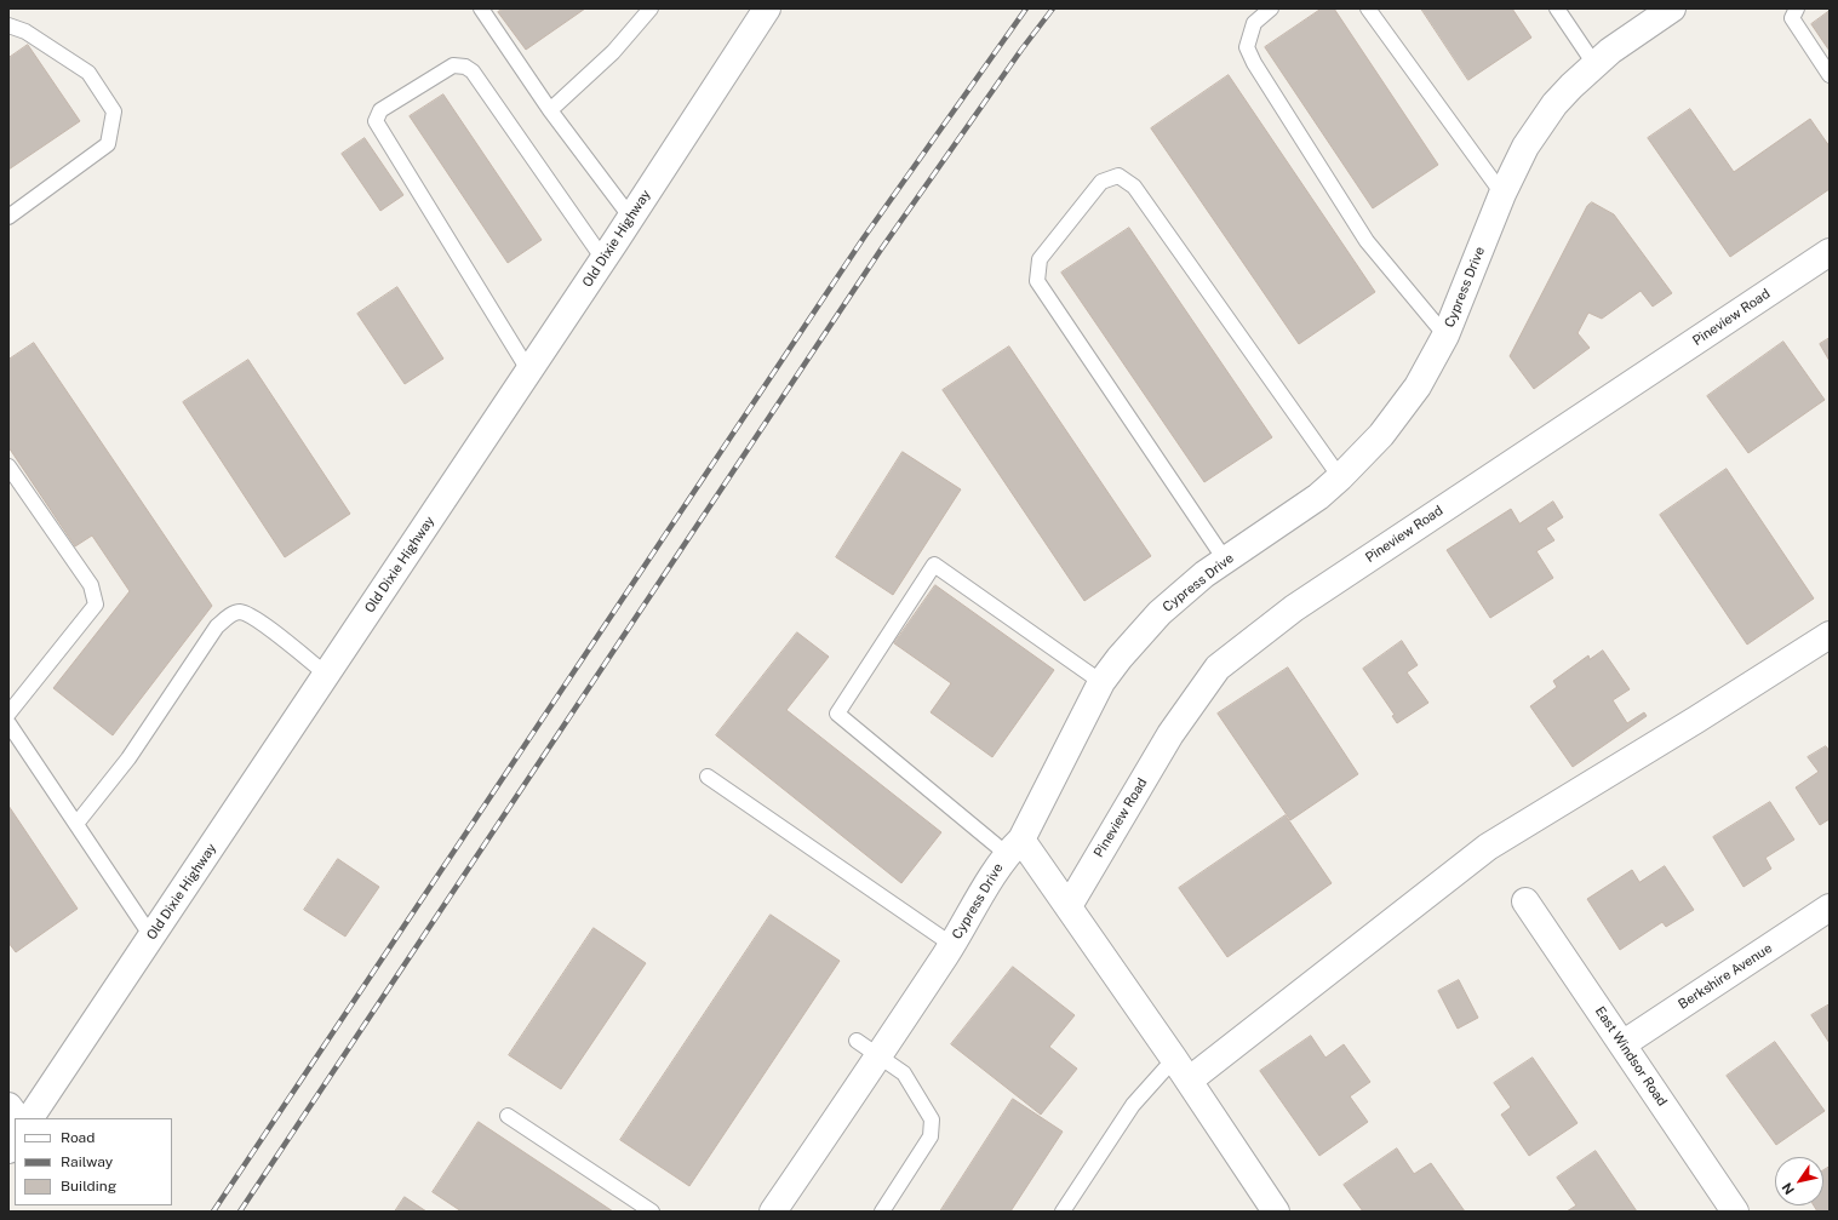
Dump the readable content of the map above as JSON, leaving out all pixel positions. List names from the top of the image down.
{
  "streets": {
    "street": [
      "Old Dixie Highway",
      "Cypress Drive",
      "Pineview Road",
      "Berkshire Avenue",
      "East Windsor Road"
    ]
  },
  "crossings": [
    ["Berkshire Avenue", "East Windsor Road"]
  ],
  "legend": ["Road", "Railway", "Building"],
  "north": "bottom left"
}
